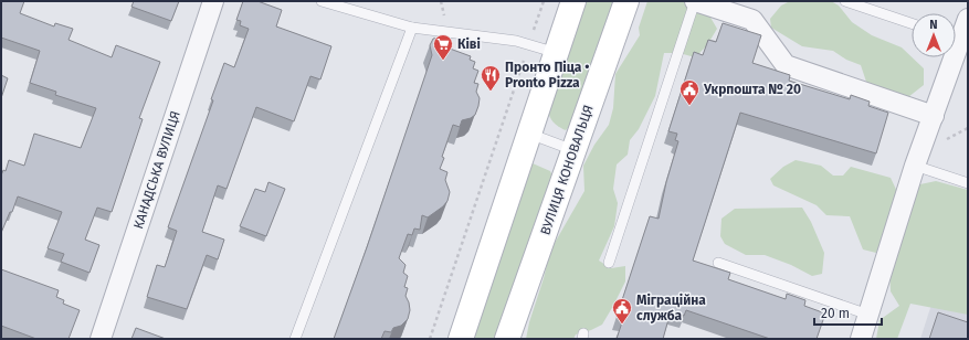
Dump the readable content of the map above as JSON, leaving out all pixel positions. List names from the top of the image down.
{
  "streets": {
    "main road": ["ВУЛИЦЯ КОНОВАЛЬЦЯ"],
    "street": ["КАНАДСЬКА ВУЛИЦЯ"]
  },
  "places": {
    "supermarket": ["Ківі"],
    "restaurant": ["Пронто Піца • Pronto Pizza"],
    "public building": ["Укрпошта № 20", "Міграційна служба"]
  },
  "scale_bar": "20 m",
  "north": "top"
}
